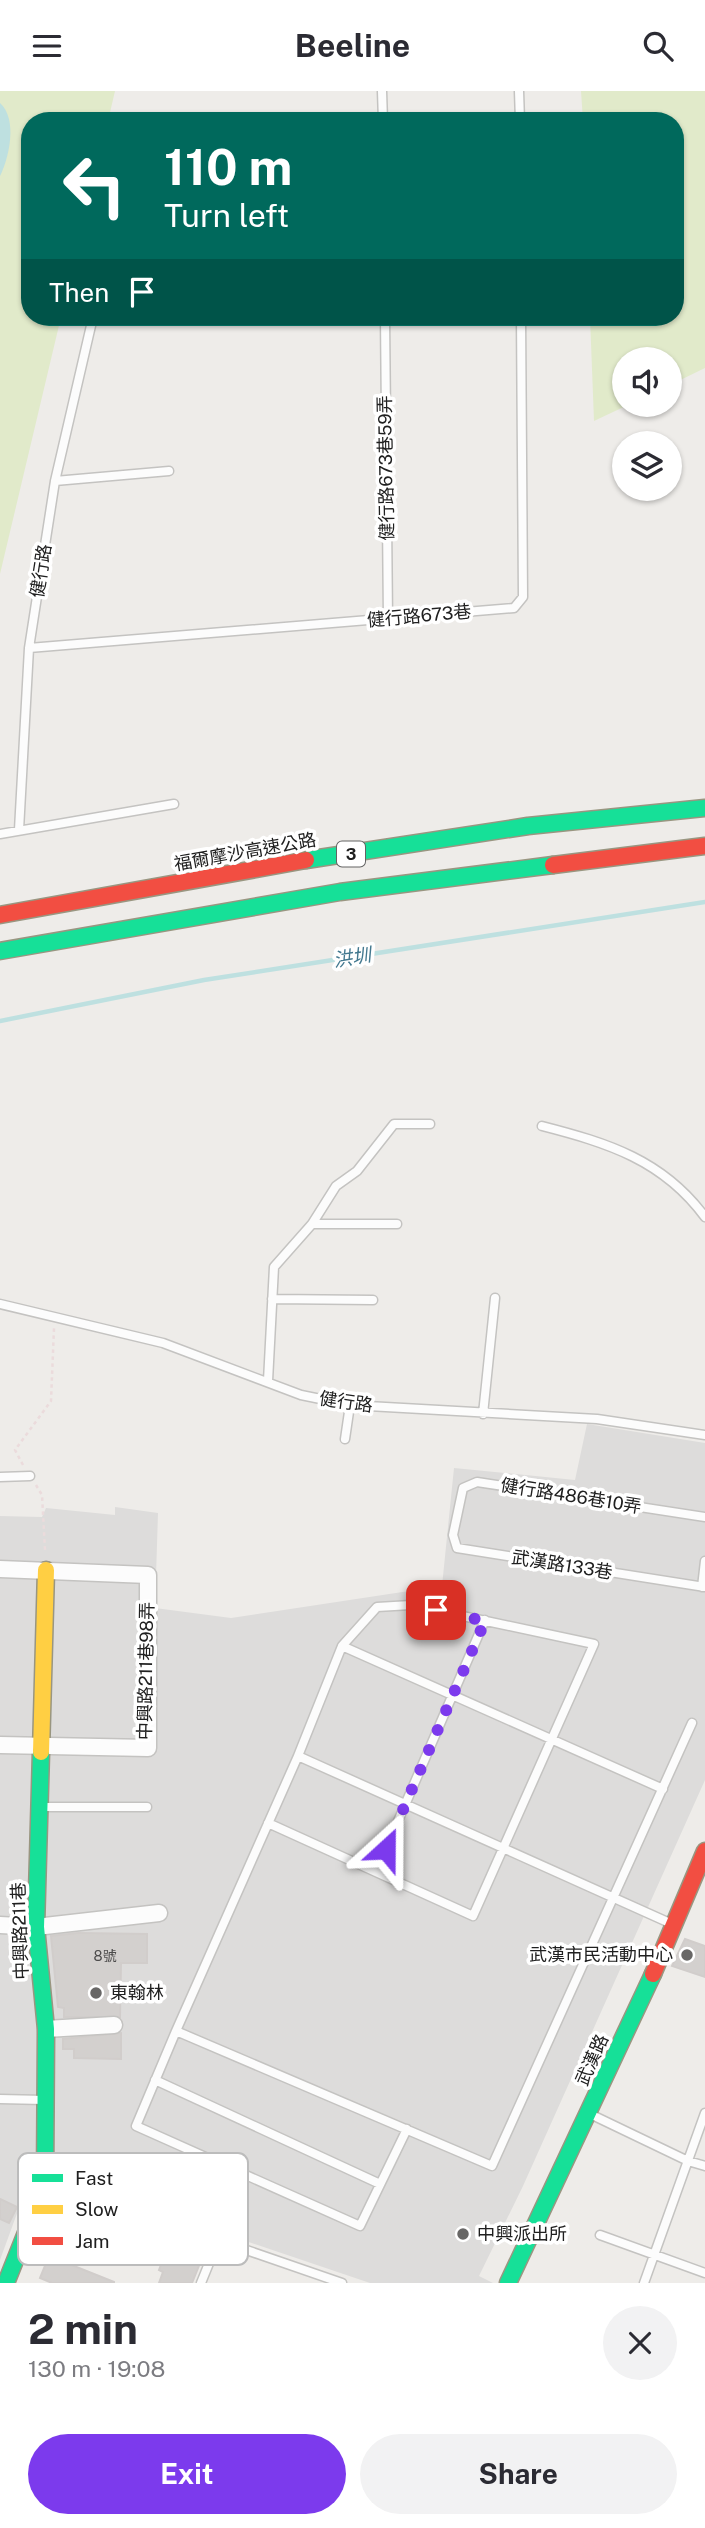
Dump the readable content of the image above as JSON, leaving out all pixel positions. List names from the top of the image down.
{
  "streets": {
    "main road": [
      "福爾摩沙高速公路",
      "3",
      "中興路211巷",
      "武漢路"
    ],
    "street": ["中興路211巷98弄"],
    "lane": [
      "健行路673巷59弄",
      "健行路",
      "健行路673巷",
      "健行路486巷10弄",
      "武漢路133巷"
    ]
  },
  "crossings": [
    ["健行路673巷59弄", "健行路673巷"],
    ["健行路", "健行路673巷"],
    ["健行路486巷10弄", "武漢路133巷"],
    ["中興路211巷98弄", "中興路211巷"]
  ],
  "water": ["洪圳"],
  "places": ["武漢市民活動中心", "東翰林", "中興派出所"],
  "house_numbers": ["8號"],
  "legend": ["Fast", "Slow", "Jam"],
  "page": {
    "header": "Beeline",
    "turn": ["110 m", "Turn left"],
    "then": "Then",
    "heading": ["2 min", "130 m · 19:08"],
    "buttons": ["Exit", "Share"]
  }
}
